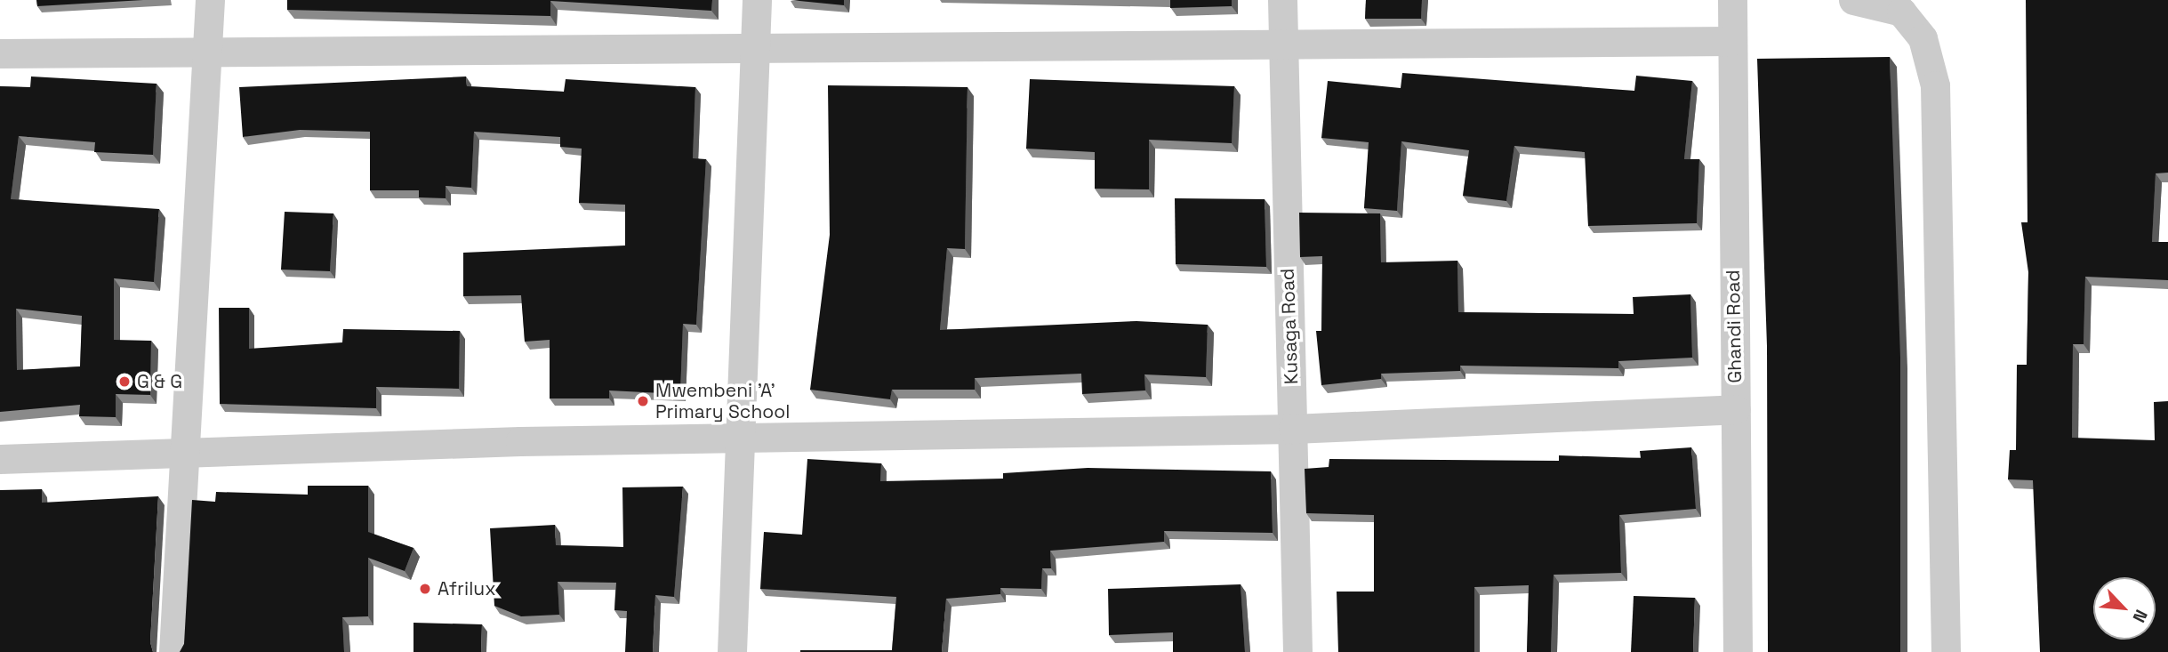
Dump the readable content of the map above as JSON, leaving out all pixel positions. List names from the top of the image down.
{
  "streets": {
    "street": ["Kusaga Road", "Ghandi Road"]
  },
  "places": ["G & G", "Mwembeni 'A' Primary School", "Afrilux"],
  "north": "bottom right"
}
